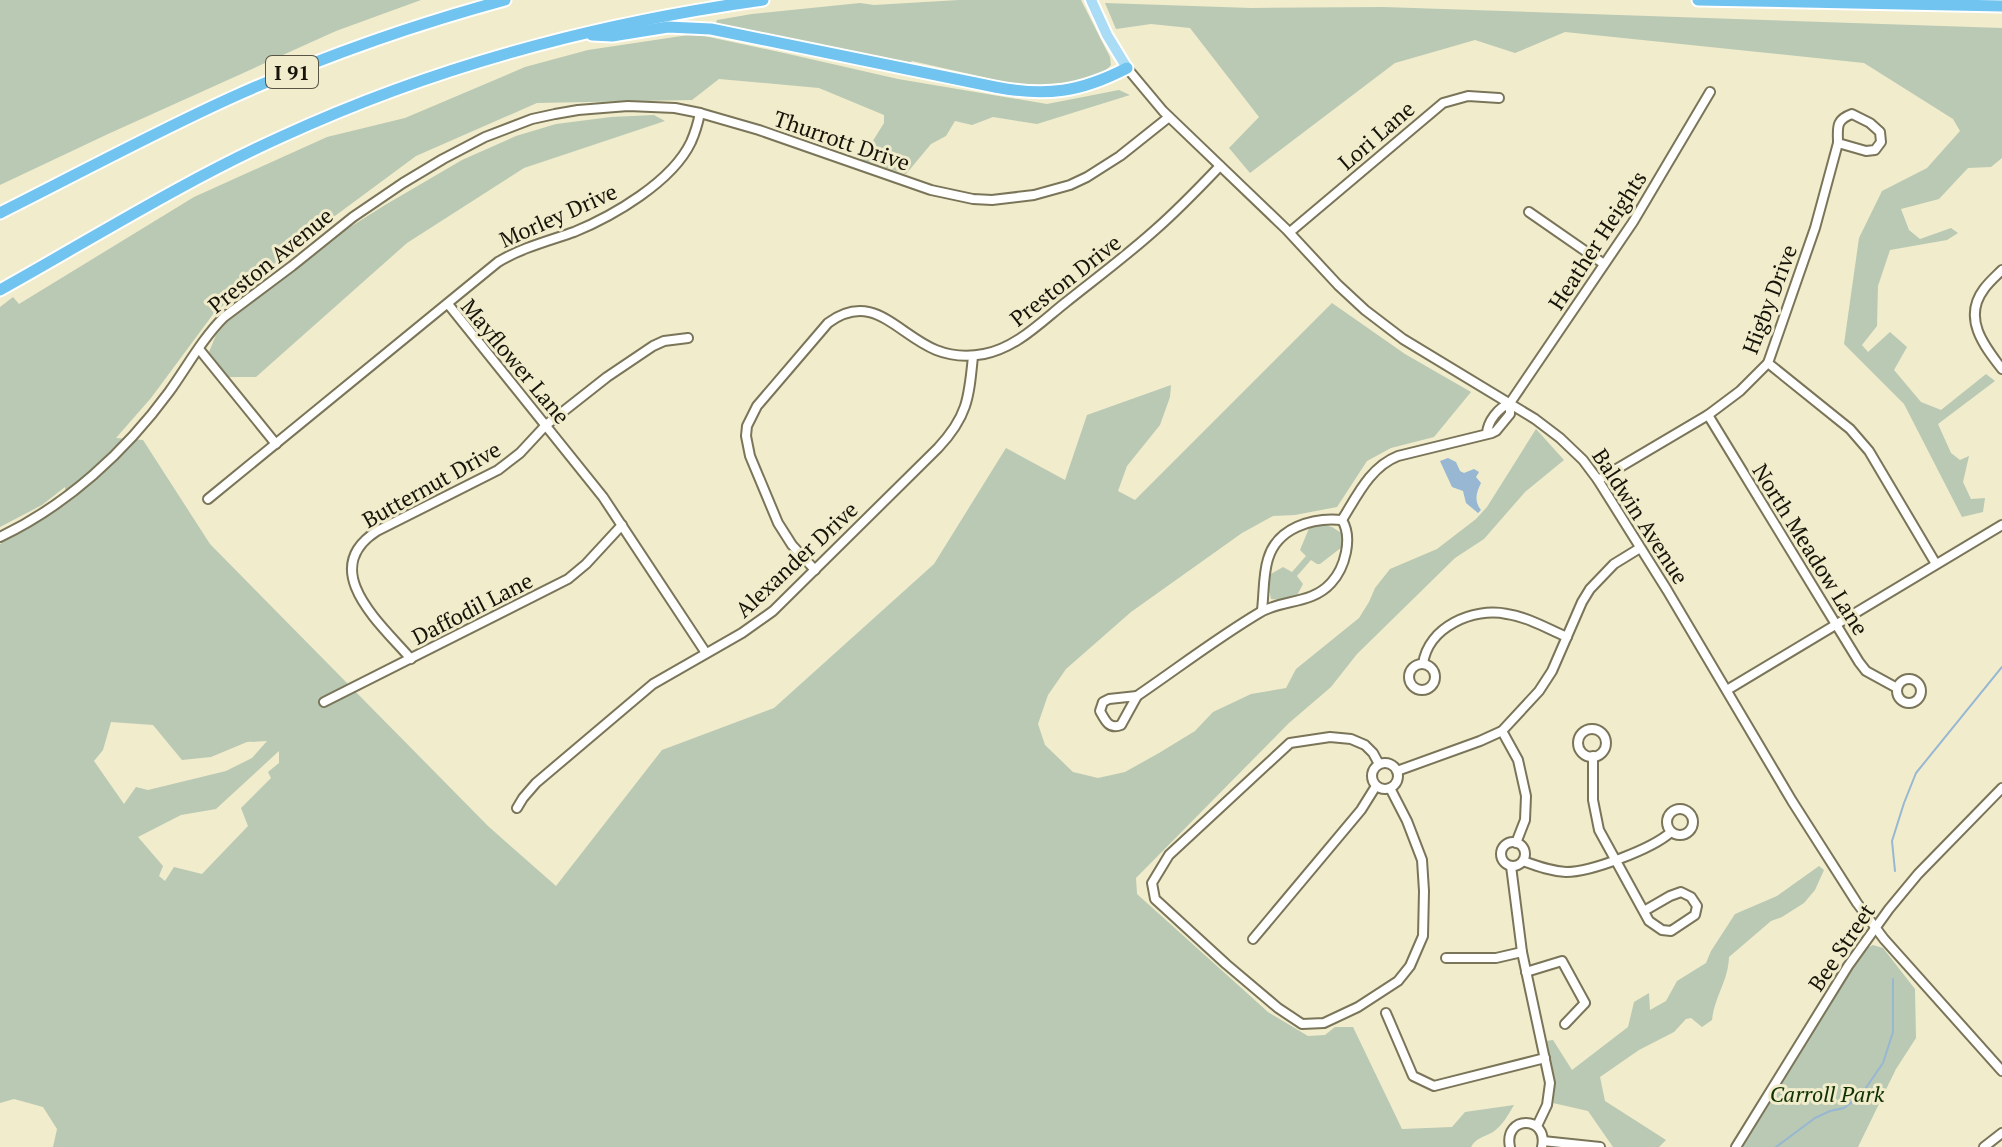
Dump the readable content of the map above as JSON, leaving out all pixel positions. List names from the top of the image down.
{
  "streets": {
    "highway": ["I 91"],
    "main road": ["Baldwin Avenue"],
    "street": [
      "Lori Lane",
      "Thurrott Drive",
      "Morley Drive",
      "Heather Heights",
      "Preston Avenue",
      "Preston Drive",
      "Higby Drive",
      "Mayflower Lane",
      "Butternut Drive",
      "North Meadow Lane",
      "Alexander Drive",
      "Daffodil Lane",
      "Bee Street"
    ]
  },
  "crossings": [
    ["Lori Lane", "Baldwin Avenue"],
    ["Thurrott Drive", "Morley Drive"],
    ["Thurrott Drive", "Preston Avenue"],
    ["Thurrott Drive", "Baldwin Avenue"],
    ["Morley Drive", "Mayflower Lane"],
    ["Heather Heights", "Baldwin Avenue"],
    ["Preston Drive", "Baldwin Avenue"],
    ["Preston Drive", "Alexander Drive"],
    ["Higby Drive", "Baldwin Avenue"],
    ["Higby Drive", "North Meadow Lane"],
    ["Mayflower Lane", "Butternut Drive"],
    ["Mayflower Lane", "Alexander Drive"],
    ["Mayflower Lane", "Daffodil Lane"],
    ["Butternut Drive", "Daffodil Lane"],
    ["Baldwin Avenue", "Bee Street"]
  ],
  "parks": ["Carroll Park"]
}
